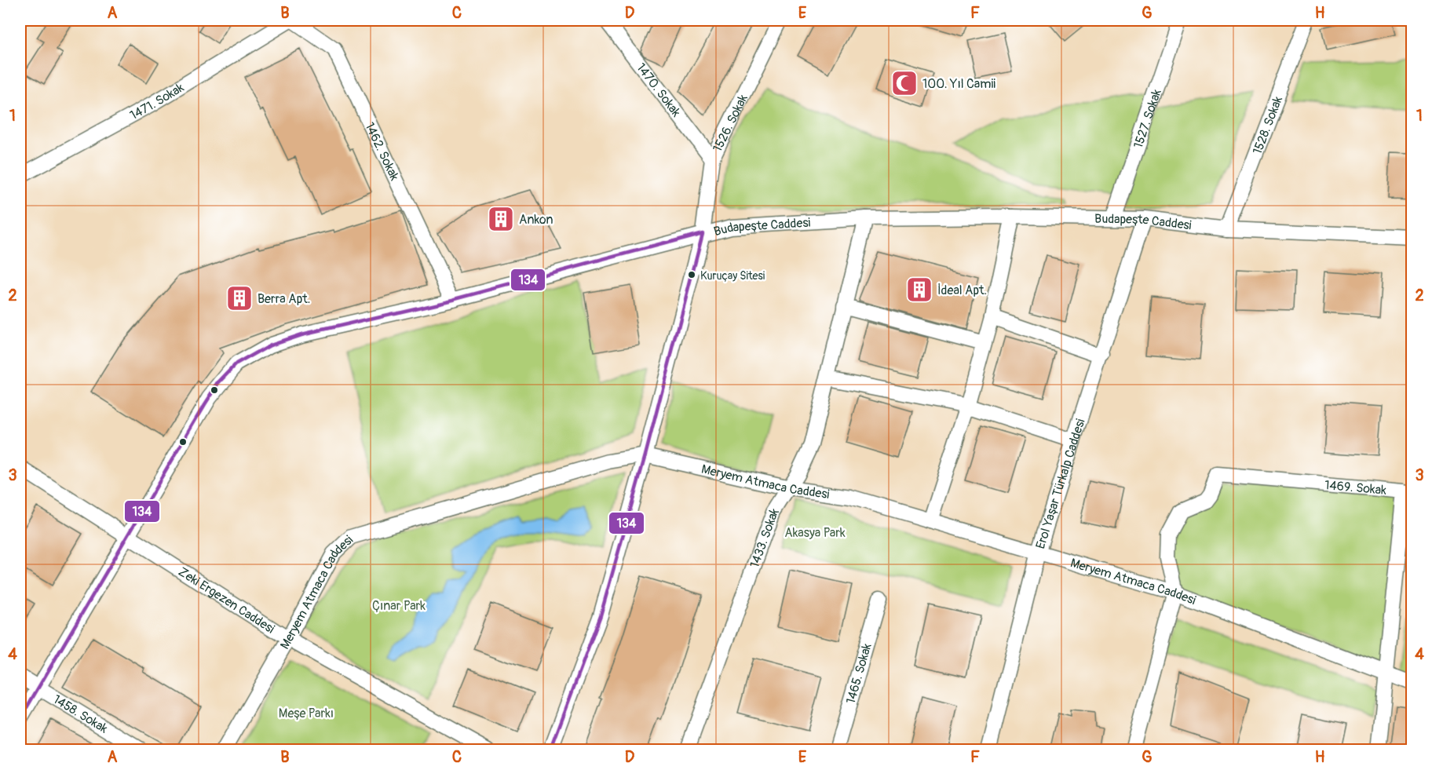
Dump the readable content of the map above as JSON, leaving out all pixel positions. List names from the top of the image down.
{
  "streets": {
    "street": [
      "1470. Sokak",
      "1471. Sokak",
      "1527. Sokak",
      "1526. Sokak",
      "1528. Sokak",
      "1462. Sokak",
      "Budapeşte Caddesi",
      "Meryem Atmaca Caddesi",
      "Erol Yaşar Türkalp Caddesi",
      "1469. Sokak",
      "1433. Sokak",
      "Zeki Ergezen Caddesi",
      "1465. Sokak",
      "1458. Sokak"
    ]
  },
  "crossings": [
    ["1470. Sokak", "1526. Sokak"],
    ["1527. Sokak", "Budapeşte Caddesi"],
    ["1526. Sokak", "Budapeşte Caddesi"],
    ["1526. Sokak", "Meryem Atmaca Caddesi"],
    ["1528. Sokak", "Budapeşte Caddesi"],
    ["1462. Sokak", "Budapeşte Caddesi"],
    ["Budapeşte Caddesi", "Erol Yaşar Türkalp Caddesi"],
    ["Budapeşte Caddesi", "1433. Sokak"],
    ["Budapeşte Caddesi", "Zeki Ergezen Caddesi"],
    ["Budapeşte Caddesi", "1458. Sokak"],
    ["Meryem Atmaca Caddesi", "Erol Yaşar Türkalp Caddesi"],
    ["Meryem Atmaca Caddesi", "1469. Sokak"],
    ["Meryem Atmaca Caddesi", "1433. Sokak"],
    ["Meryem Atmaca Caddesi", "Zeki Ergezen Caddesi"]
  ],
  "parks": ["Akasya Park", "Çınar Park", "Meşe Parkı"],
  "places": {
    "mosque": ["100. Yıl Camii"],
    "building": ["Ankon", "İdeal Apt.", "Berra Apt."],
    "other": ["Kuruçay Sitesi"]
  },
  "lines": ["transit line 134"],
  "grid": {
    "columns": [
      "A",
      "B",
      "C",
      "D",
      "E",
      "F",
      "G",
      "H"
    ],
    "rows": [
      "1",
      "2",
      "3",
      "4"
    ]
  }
}
